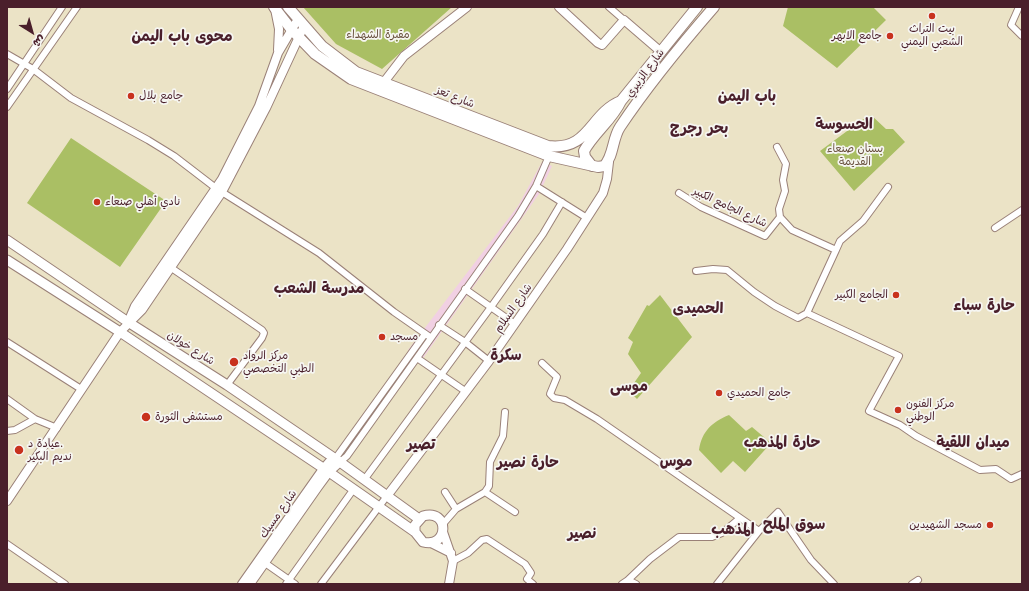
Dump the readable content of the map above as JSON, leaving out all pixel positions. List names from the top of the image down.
{
  "streets": {
    "main road": ["شارع الزبيري", "شارع تعز", "شارع خولان"],
    "street": ["شارع الجامع الكبير", "شارع السلام", "شارع مسيك"]
  },
  "crossings": [
    ["شارع الزبيري", "شارع تعز"],
    ["شارع الزبيري", "شارع السلام"],
    ["شارع السلام", "شارع خولان"],
    ["شارع خولان", "شارع مسيك"]
  ],
  "districts": [
    "محوى باب اليمن",
    "باب اليمن",
    "الحسوسة",
    "بحر رجرج",
    "مدرسة الشعب",
    "حارة سباء",
    "الحميدى",
    "سكرة",
    "موسى",
    "حارة المذهب",
    "ميدان اللقية",
    "تصير",
    "موس",
    "حارة نصير",
    "سوق الملح",
    "المذهب",
    "نصير"
  ],
  "parks": ["مقبرة الشهداء", "بستان صنعاء القديمة"],
  "places": [
    "بيت التراث الشعبي اليمني",
    "جامع الابهر",
    "جامع بلال",
    "نادي أهلي صنعاء",
    "الجامع الكبير",
    "مسجد",
    "مركز الرواد الطبي التخصصي",
    "جامع الحميدي",
    "مركز الفنون الوطني",
    "مستشفى الثورة",
    "عيادة د. نديم البكير",
    "مسجد الشهيدين"
  ],
  "north": "bottom right"
}
